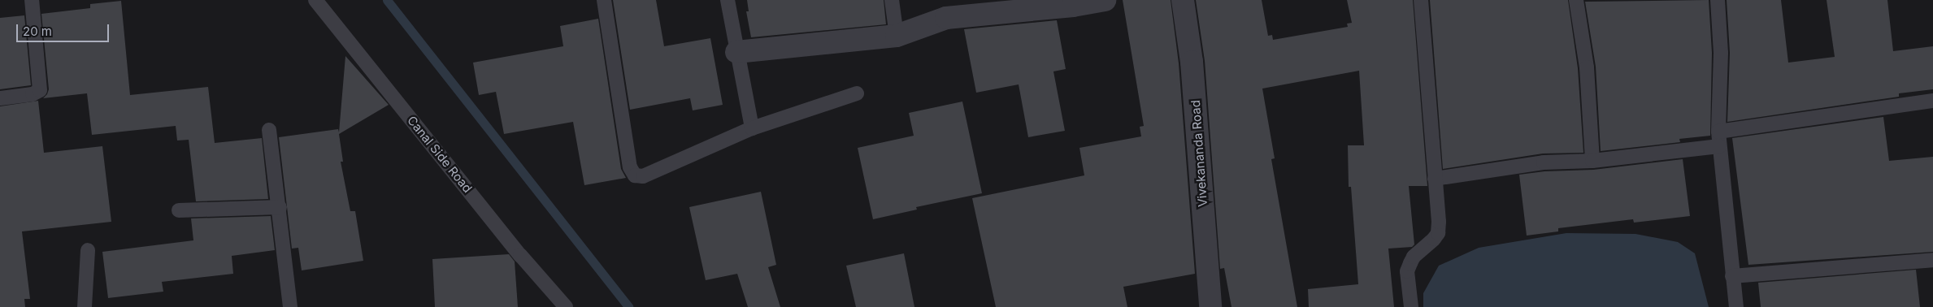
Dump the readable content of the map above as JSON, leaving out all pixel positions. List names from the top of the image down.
{
  "streets": {
    "street": ["Vivekananda Road"],
    "lane": ["Canal Side Road"]
  },
  "scale_bar": "20 m"
}
